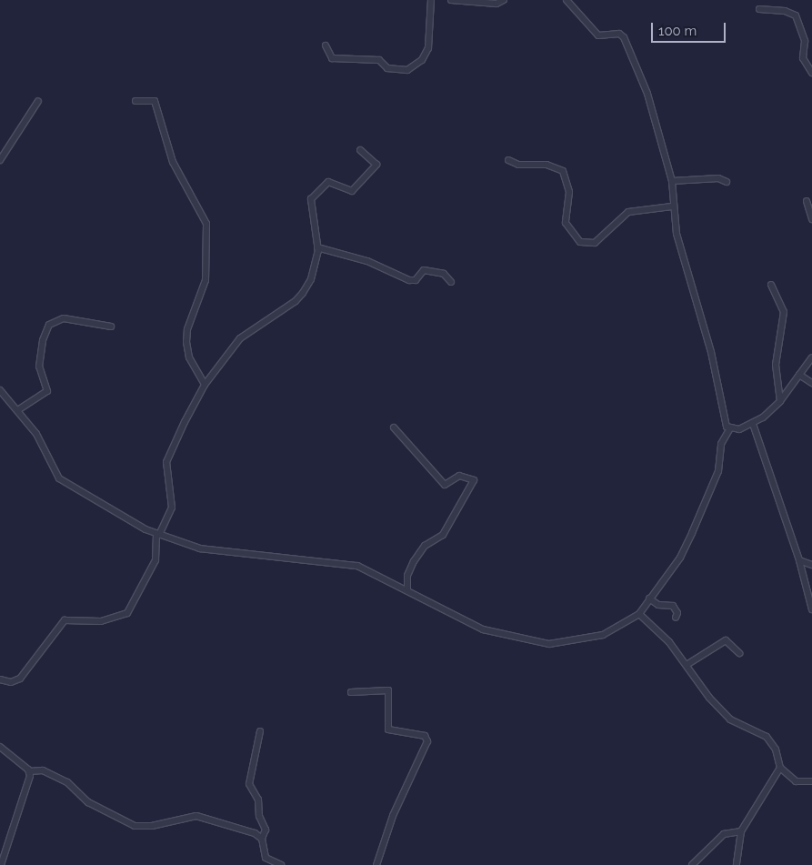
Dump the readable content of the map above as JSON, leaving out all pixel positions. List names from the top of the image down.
{
  "scale_bar": "100 m"
}
